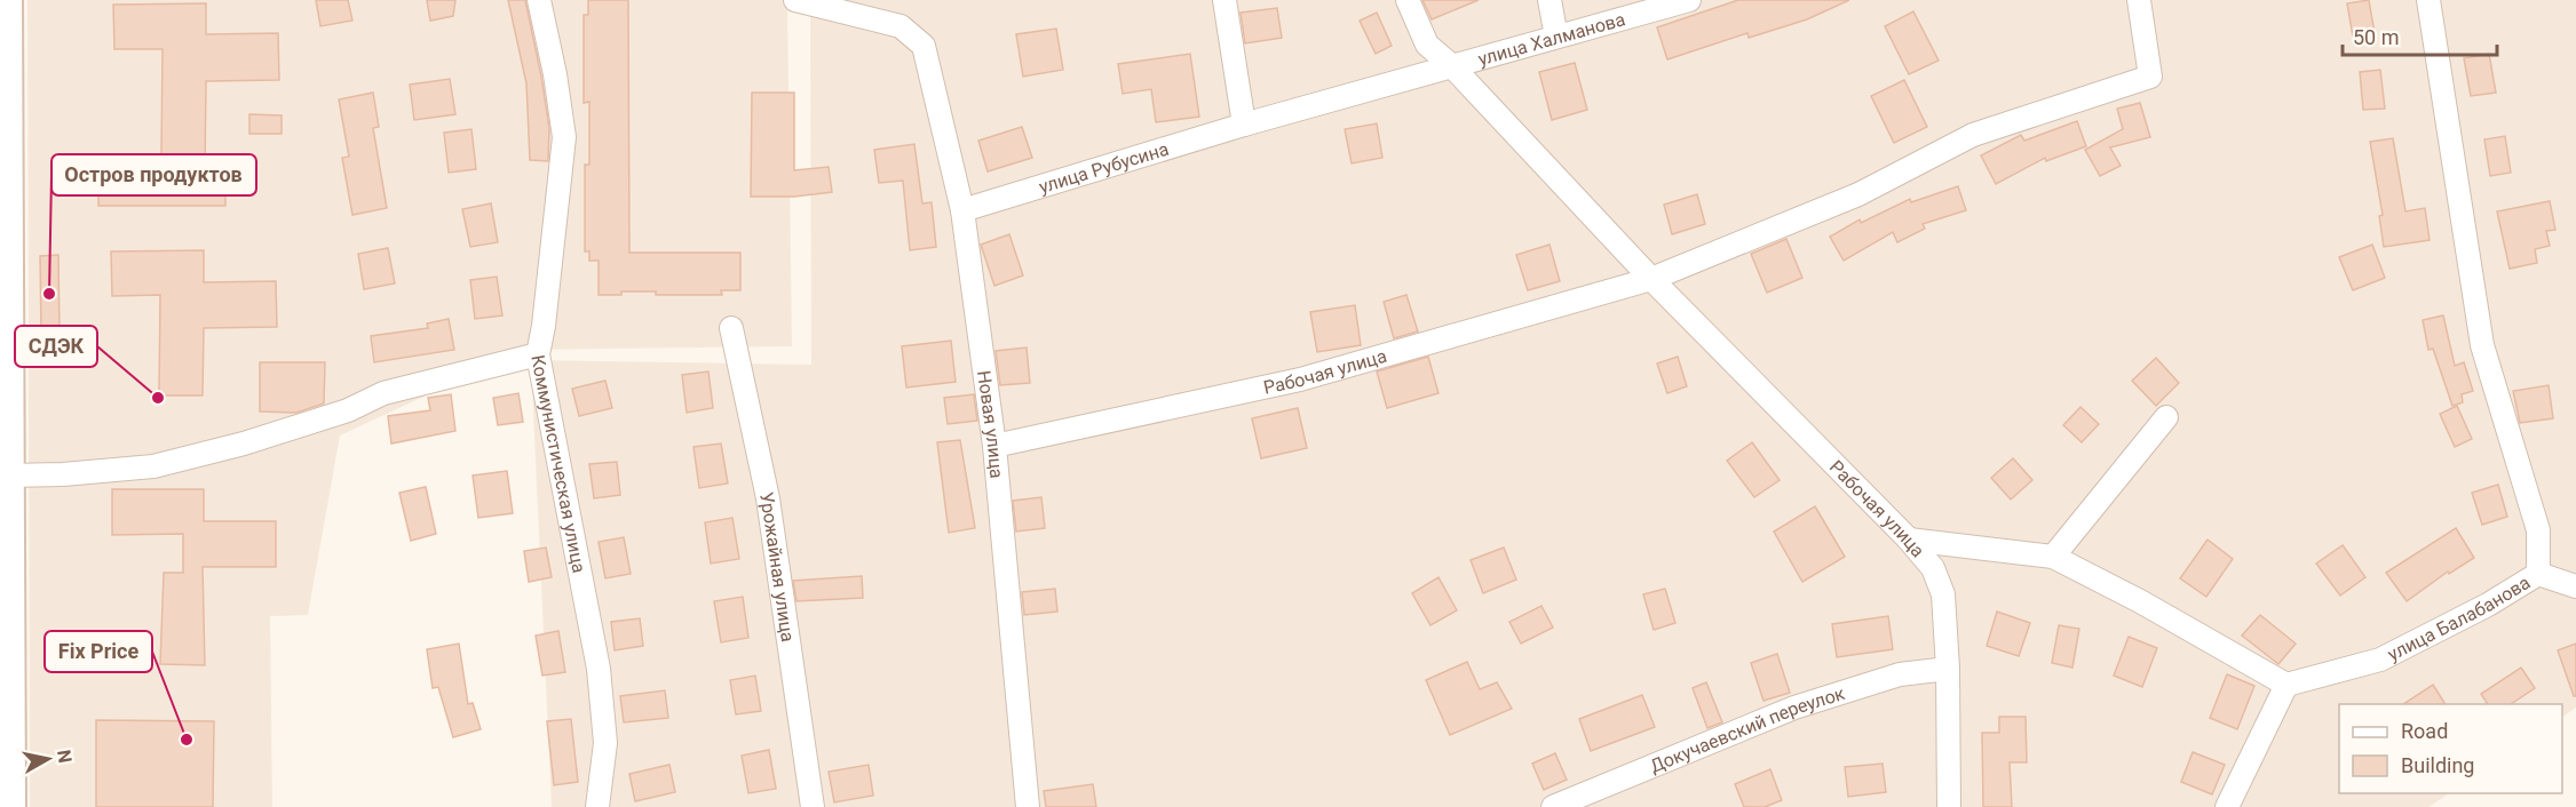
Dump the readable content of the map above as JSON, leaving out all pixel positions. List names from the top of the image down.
{
  "streets": {
    "street": [
      "улица Халманова",
      "улица Рубусина",
      "Рабочая улица",
      "Новая улица",
      "Коммунистическая улица",
      "Урожайная улица",
      "улица Балабанова",
      "Докучаевский переулок"
    ]
  },
  "crossings": [
    ["улица Халманова", "улица Рубусина"],
    ["улица Халманова", "Рабочая улица"],
    ["улица Рубусина", "Рабочая улица"],
    ["улица Рубусина", "Новая улица"],
    ["Рабочая улица", "Новая улица"],
    ["Рабочая улица", "Докучаевский переулок"]
  ],
  "places": ["Остров продуктов", "СДЭК", "Fix Price"],
  "legend": ["Road", "Building"],
  "scale_bar": "50 m",
  "north": "right"
}
